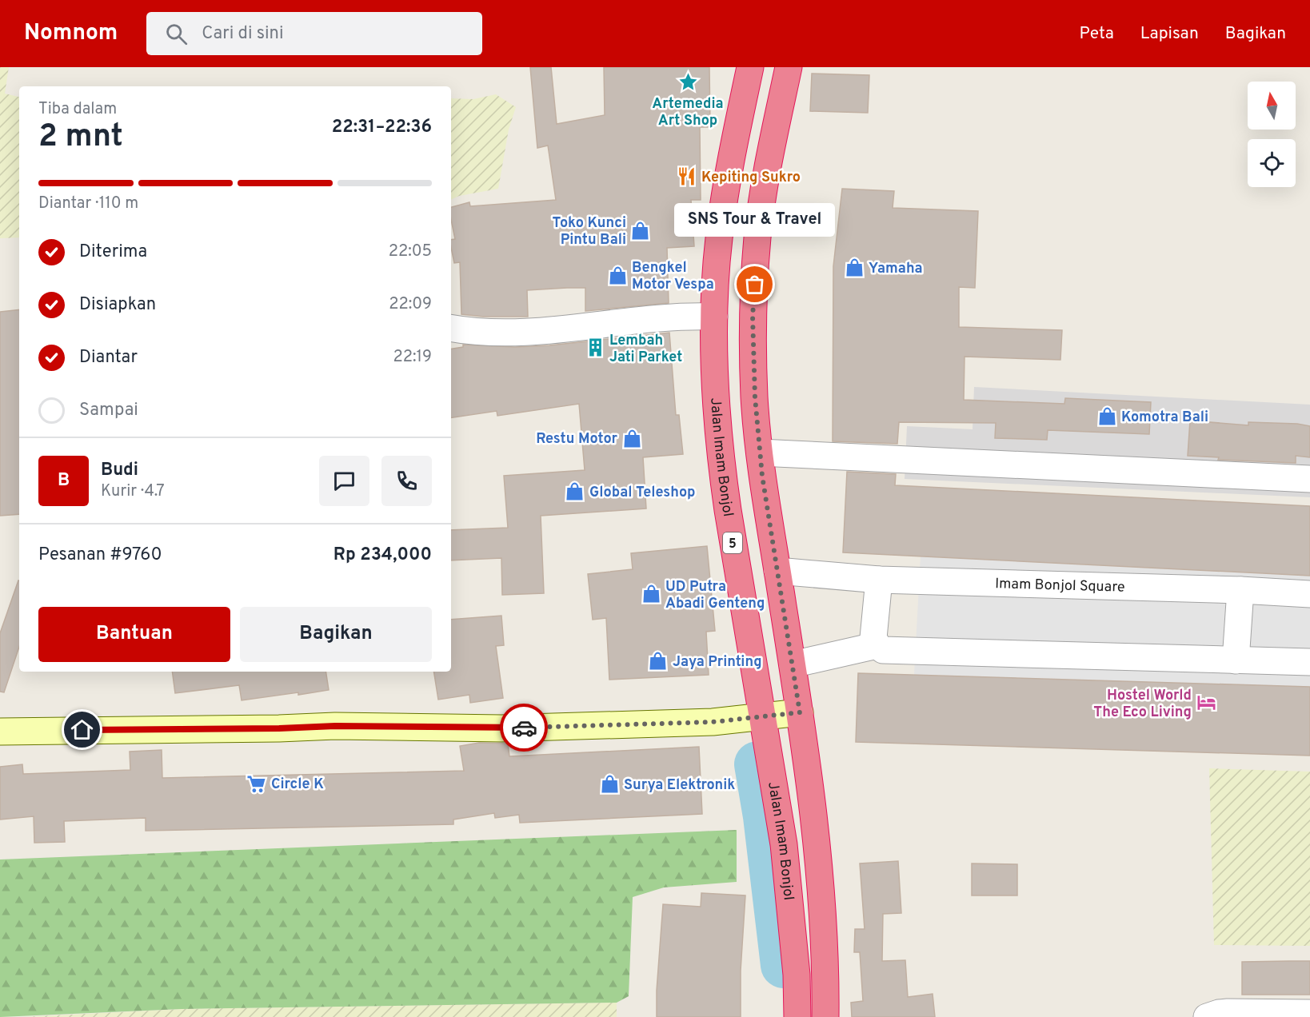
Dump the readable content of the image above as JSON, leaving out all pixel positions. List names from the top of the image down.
{
  "streets": {
    "highway": ["Jalan Imam Bonjol", "5"],
    "street": ["Imam Bonjol Square"]
  },
  "places": {
    "place": ["Artemedia Art Shop"],
    "restaurant": ["Kepiting Sukro"],
    "shop": [
      "Toko Kunci Pintu Bali",
      "Yamaha",
      "Bengkel Motor Vespa",
      "Komotra Bali",
      "Restu Motor",
      "Global Teleshop",
      "UD Putra Abadi Genteng",
      "Jaya Printing",
      "Surya Elektronik"
    ],
    "other": ["SNS Tour & Travel"],
    "building": ["Lembah Jati Parket"],
    "hotel": ["Hostel World The Eco Living"],
    "supermarket": ["Circle K"]
  },
  "north": "top",
  "page": {
    "header": "Nomnom",
    "search": "Cari di sini",
    "nav": ["Peta", "Lapisan", "Bagikan"],
    "heading": ["2 mnt", "Tiba dalam", "22:31–22:36"],
    "panel": [
      "Budi",
      "Kurir · 4.7",
      "Pesanan #9760",
      "Rp 234,000"
    ],
    "bar": "Diantar · 110 m",
    "bubble": "SNS Tour & Travel",
    "list": [
      ["Diterima", "22:05"],
      ["Disiapkan", "22:09"],
      ["Diantar", "22:19"],
      "Sampai"
    ],
    "round": "B",
    "buttons": ["Bantuan", "Bagikan"]
  }
}
